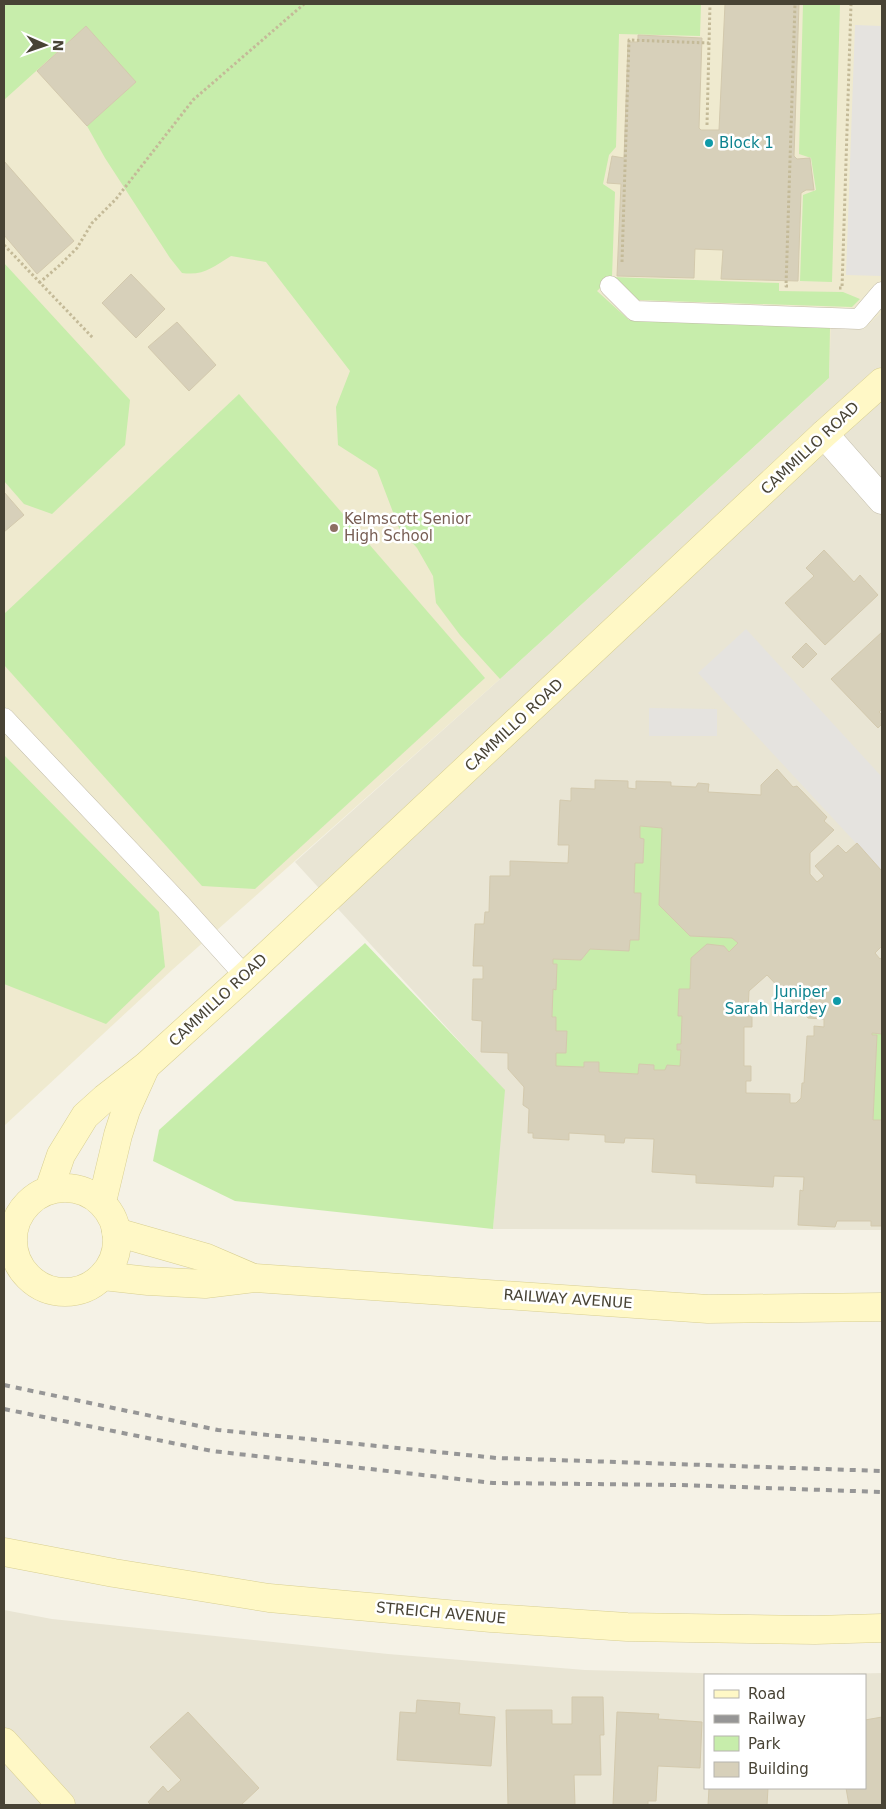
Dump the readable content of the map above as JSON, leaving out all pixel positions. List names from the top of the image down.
{
  "streets": {
    "main road": ["CAMMILLO ROAD", "RAILWAY AVENUE", "STREICH AVENUE"]
  },
  "crossings": [
    ["CAMMILLO ROAD", "RAILWAY AVENUE"]
  ],
  "places": ["Block 1", "Kelmscott Senior High School", "Juniper Sarah Hardey"],
  "legend": [
    "Road",
    "Railway",
    "Park",
    "Building"
  ],
  "north": "right"
}
